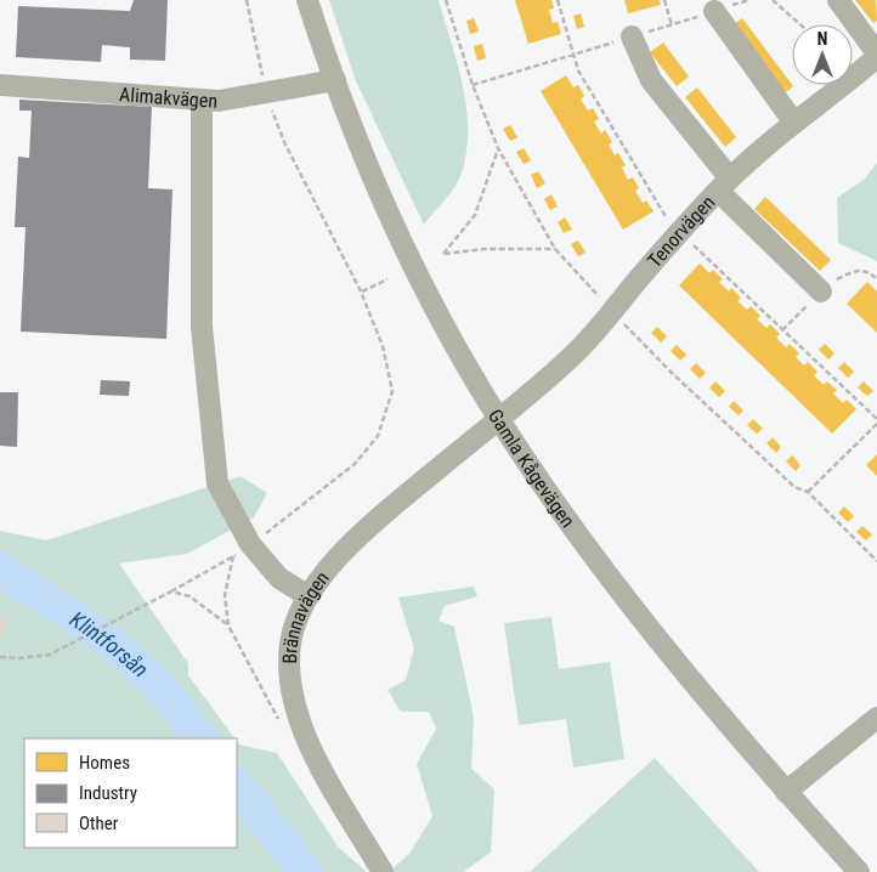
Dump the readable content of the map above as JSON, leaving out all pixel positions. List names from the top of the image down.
{
  "streets": {
    "street": [
      "Alimakvägen",
      "Tenorvägen",
      "Gamla Kågevägen",
      "Brännavägen"
    ]
  },
  "crossings": [
    ["Alimakvägen", "Gamla Kågevägen"],
    ["Tenorvägen", "Gamla Kågevägen"],
    ["Tenorvägen", "Brännavägen"],
    ["Gamla Kågevägen", "Brännavägen"]
  ],
  "water": ["Klintforsån"],
  "legend": ["Homes", "Industry", "Other"],
  "north": "top"
}
